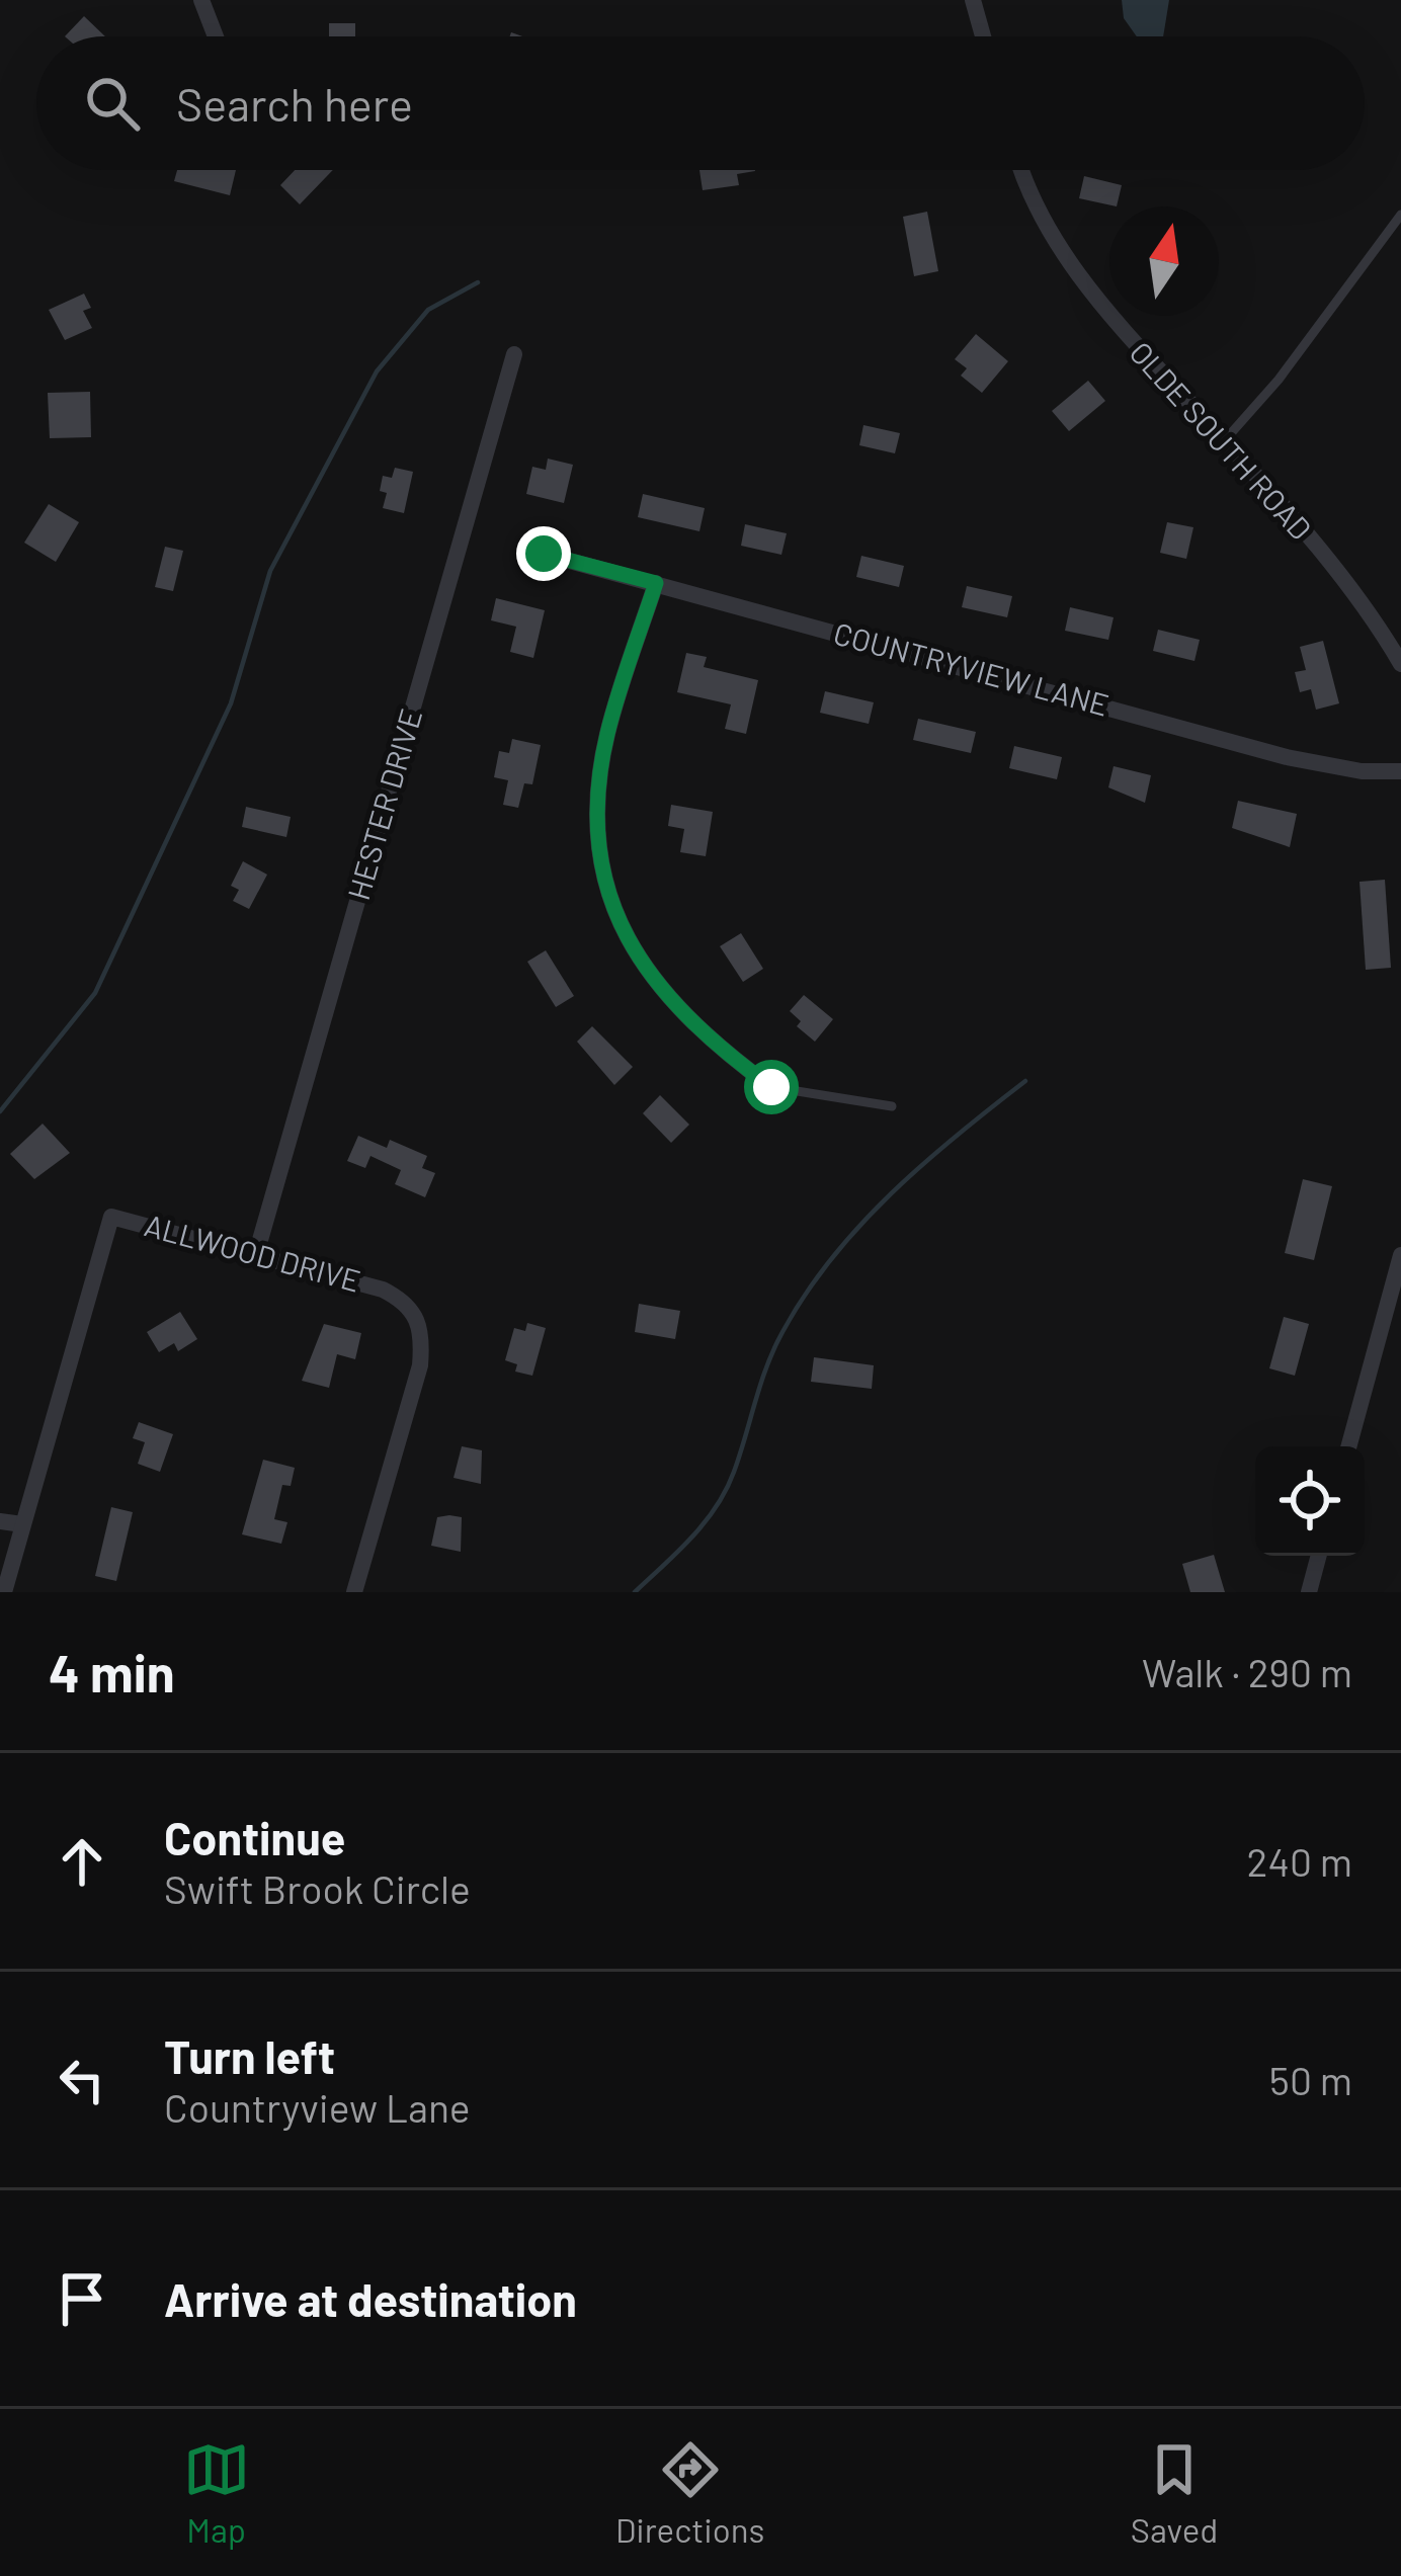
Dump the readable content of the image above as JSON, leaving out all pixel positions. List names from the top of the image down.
{
  "streets": {
    "street": [
      "OLDE SOUTH ROAD",
      "COUNTRYVIEW LANE",
      "HESTER DRIVE",
      "ALLWOOD DRIVE"
    ]
  },
  "crossings": [
    ["HESTER DRIVE", "ALLWOOD DRIVE"]
  ],
  "north": "top",
  "page": {
    "search": "Search here",
    "heading": ["4 min", "Walk · 290 m"],
    "list": [
      ["Continue", "Swift Brook Circle", "240 m"],
      ["Turn left", "Countryview Lane", "50 m"],
      "Arrive at destination"
    ],
    "nav": ["Map", "Directions", "Saved"]
  }
}
